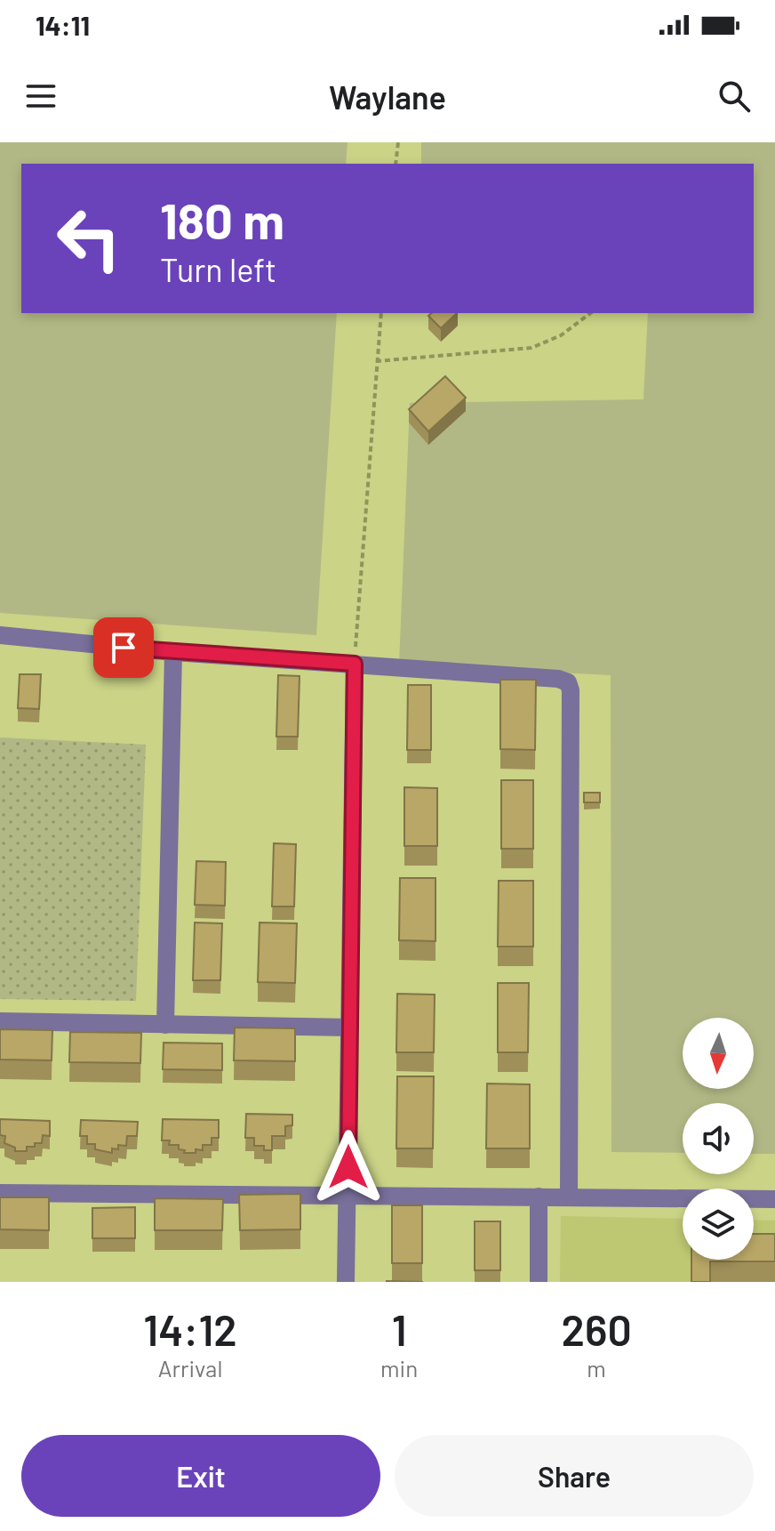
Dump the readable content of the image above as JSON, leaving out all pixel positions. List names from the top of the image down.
{
  "north": "bottom",
  "page": {
    "status": "14:11",
    "header": "Waylane",
    "turn": ["180 m", "Turn left"],
    "eta": [
      "14:12",
      "Arrival",
      "1",
      "min",
      "260",
      "m"
    ],
    "buttons": ["Exit", "Share"]
  }
}
